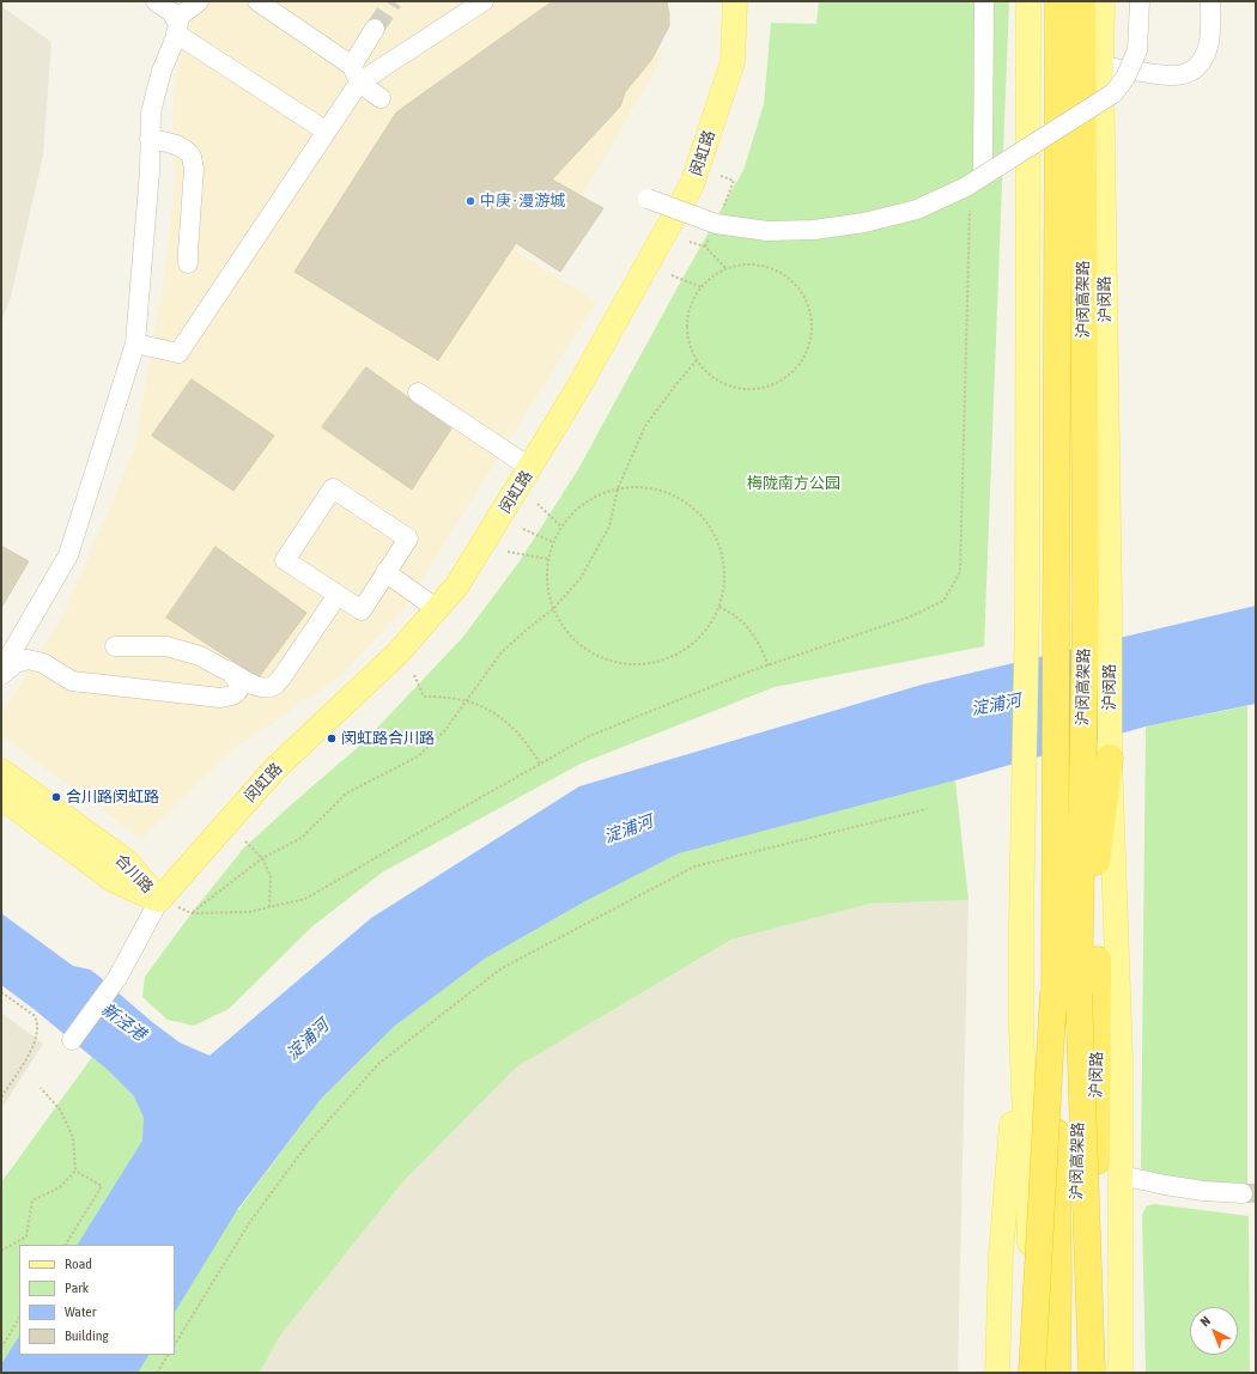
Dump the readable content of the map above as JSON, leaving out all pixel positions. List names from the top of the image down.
{
  "streets": {
    "highway": ["沪闵高架路", "沪闵路"],
    "main road": ["闵虹路", "合川路"]
  },
  "crossings": [
    ["闵虹路", "合川路"]
  ],
  "water": ["淀浦河", "新泾港"],
  "parks": ["梅陇南方公园"],
  "places": ["中庚 · 漫游城", "闵虹路合川路", "合川路闵虹路"],
  "legend": [
    "Road",
    "Park",
    "Water",
    "Building"
  ],
  "north": "top left"
}
